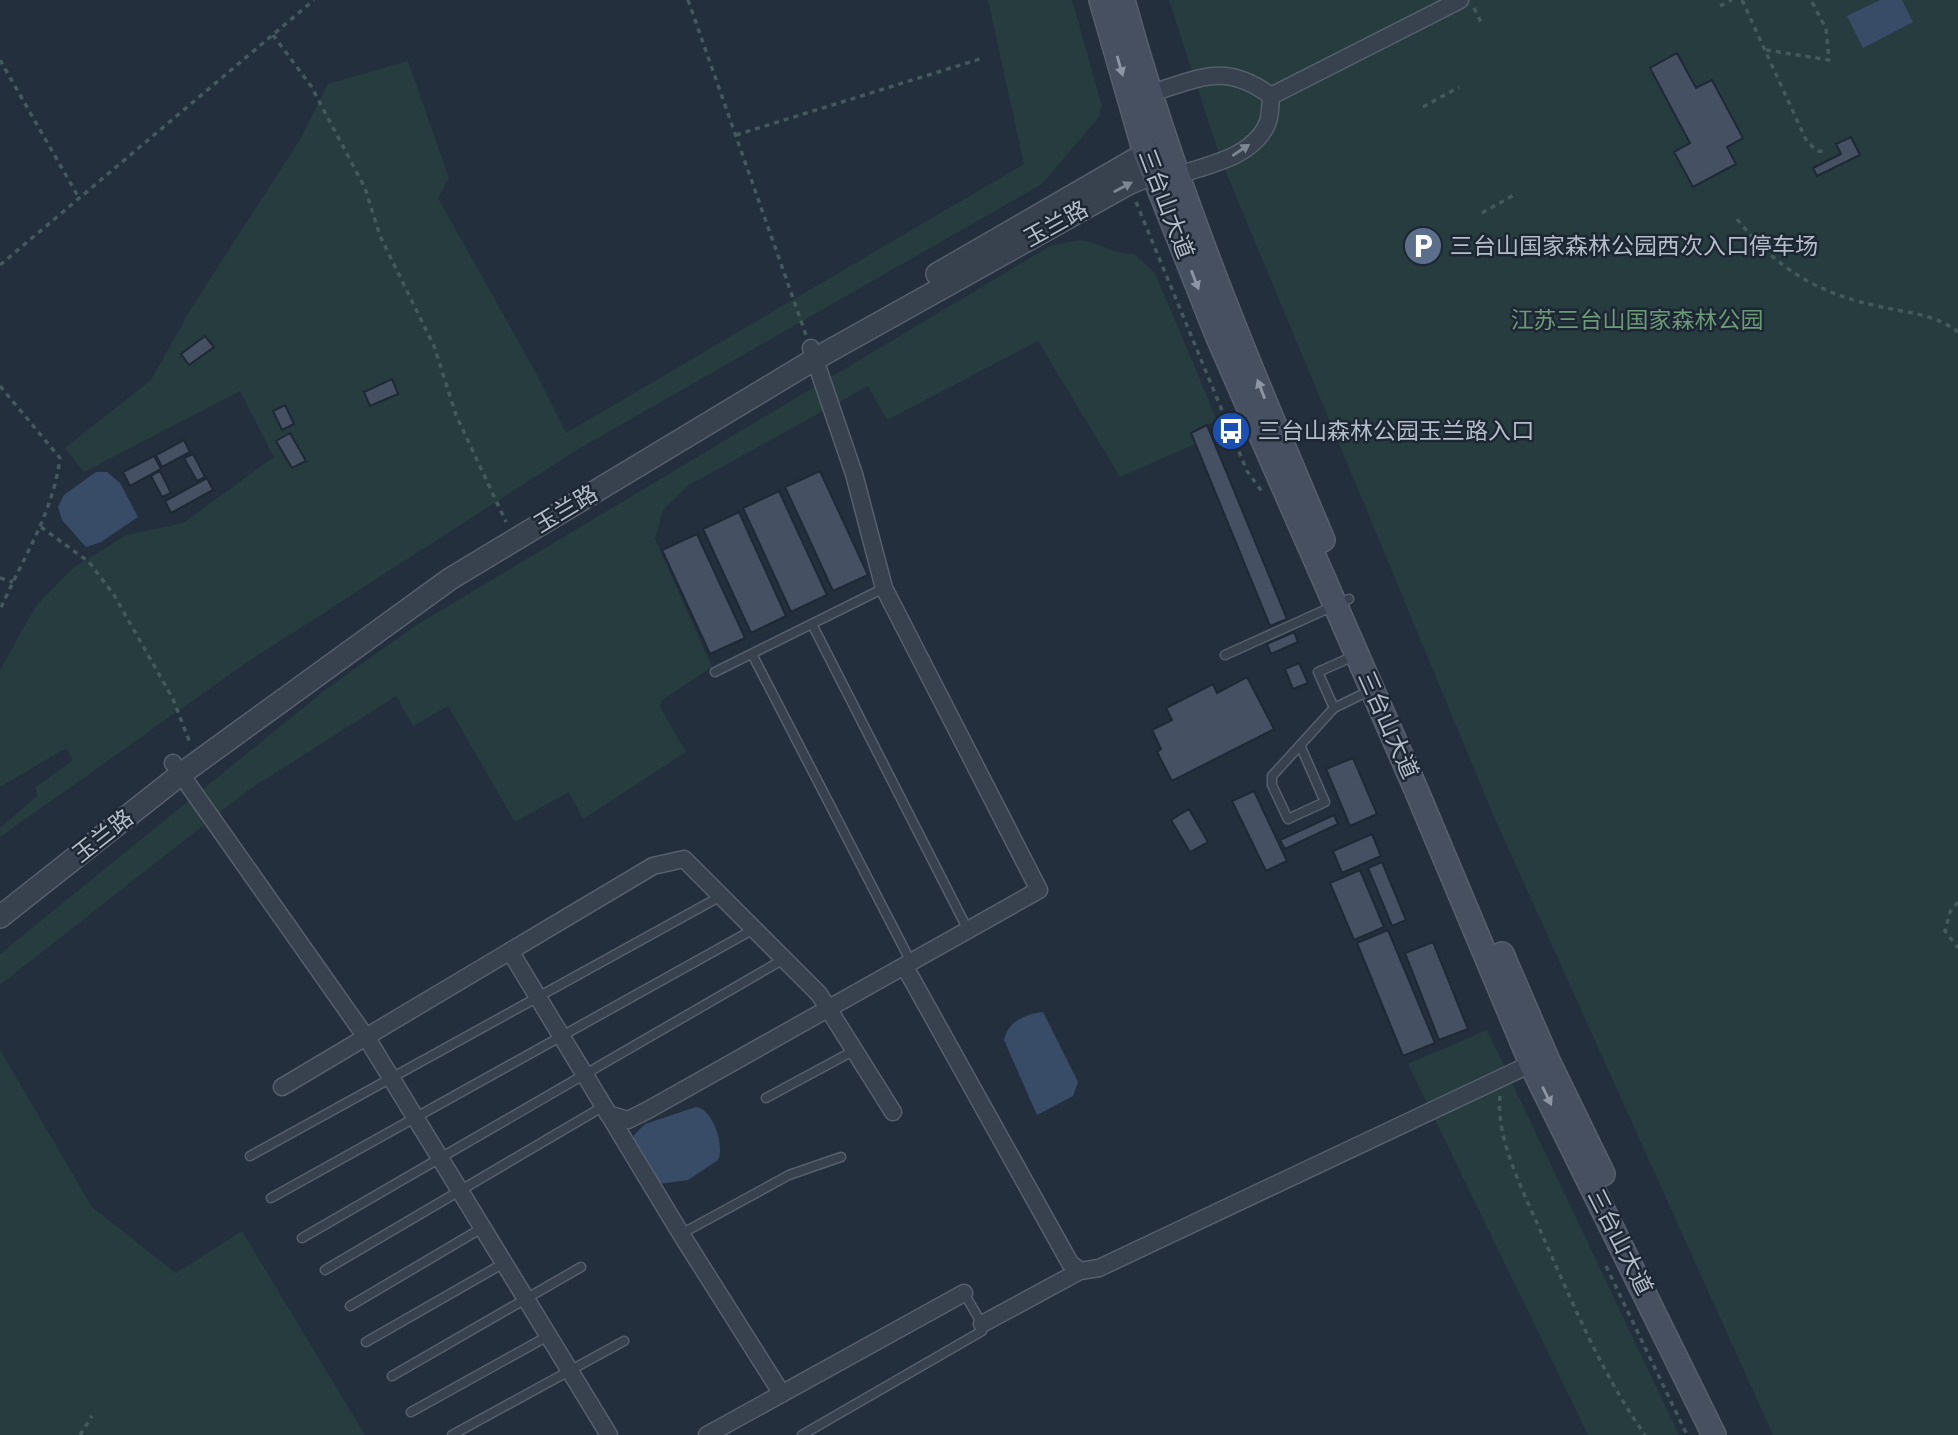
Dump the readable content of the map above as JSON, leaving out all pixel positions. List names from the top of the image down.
{
  "streets": {
    "main road": ["三台山大道"],
    "street": ["玉兰路"]
  },
  "crossings": [
    ["三台山大道", "玉兰路"]
  ],
  "parks": ["江苏三台山国家森林公园"],
  "places": {
    "parking": ["三台山国家森林公园西次入口停车场"],
    "bus stop": ["三台山森林公园玉兰路入口"]
  }
}
